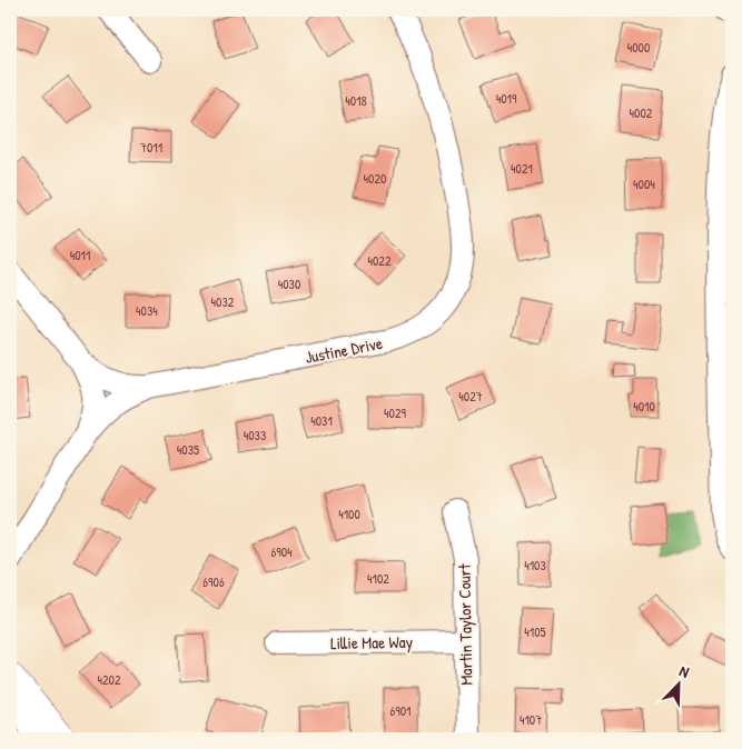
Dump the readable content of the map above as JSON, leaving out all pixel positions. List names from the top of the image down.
{
  "streets": {
    "street": ["Justine Drive", "Martin Taylor Court", "Lillie Mae Way"]
  },
  "crossings": [
    ["Martin Taylor Court", "Lillie Mae Way"]
  ],
  "house_numbers": [
    "4000",
    "4019",
    "4018",
    "4002",
    "7011",
    "4021",
    "4020",
    "4004",
    "4011",
    "4022",
    "4030",
    "4032",
    "4034",
    "4027",
    "4010",
    "4029",
    "4031",
    "4033",
    "4035",
    "4100",
    "6904",
    "4103",
    "4102",
    "6906",
    "4105",
    "4202",
    "6901",
    "4107"
  ],
  "north": "top right"
}
